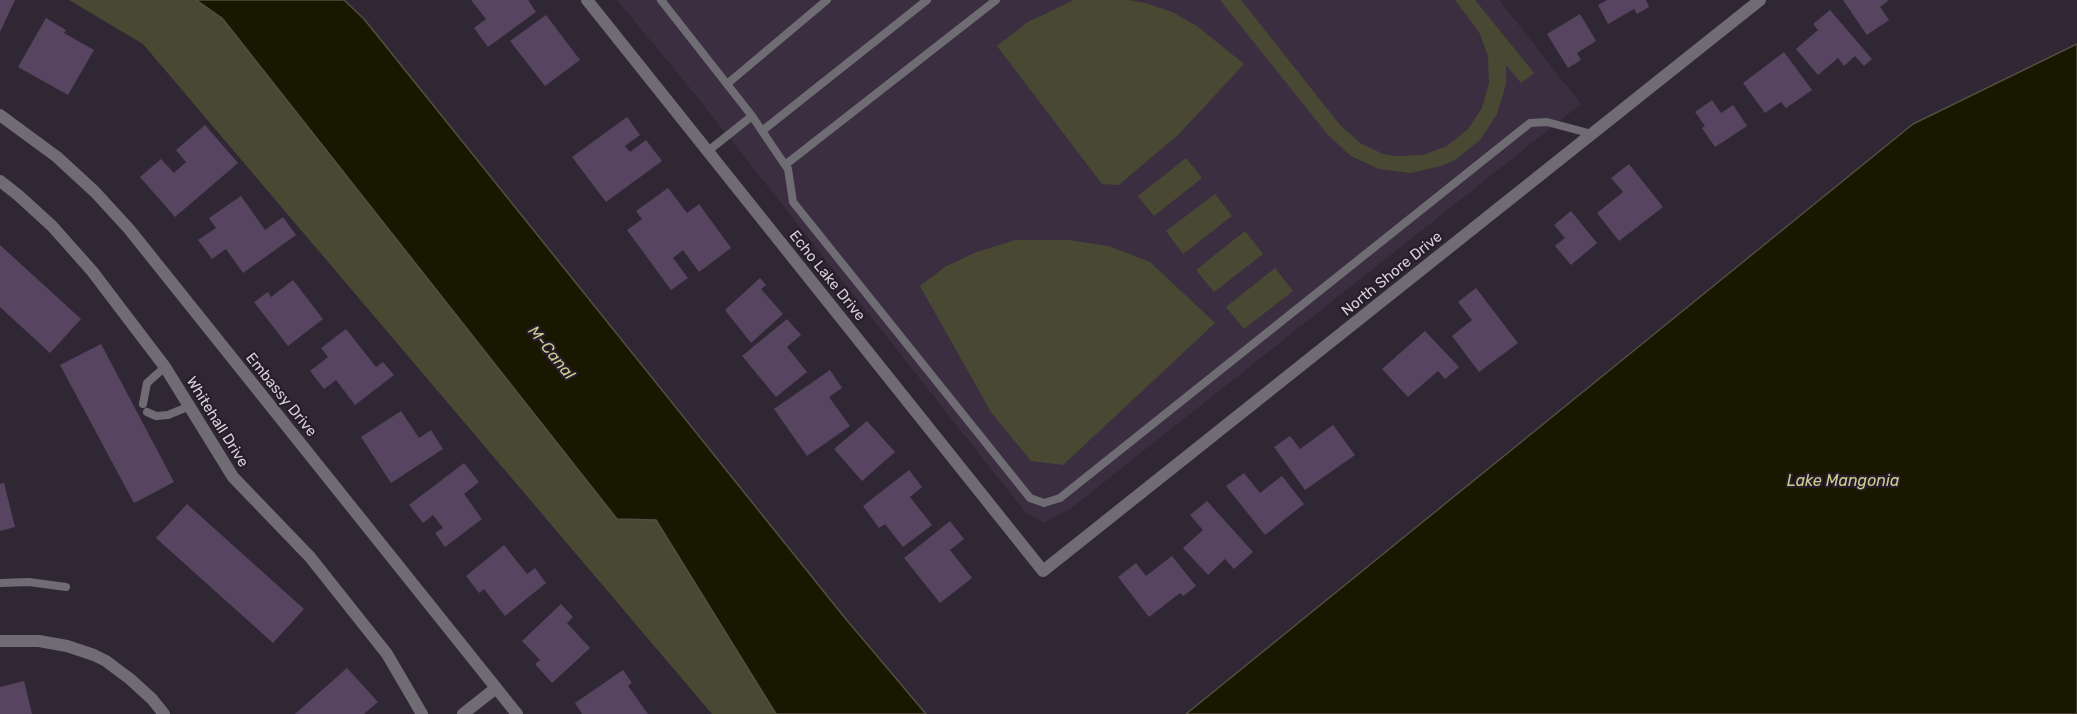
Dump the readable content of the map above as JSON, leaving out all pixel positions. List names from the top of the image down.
{
  "streets": {
    "street": [
      "North Shore Drive",
      "Echo Lake Drive",
      "Embassy Drive",
      "Whitehall Drive"
    ]
  },
  "crossings": [
    ["North Shore Drive", "Echo Lake Drive"]
  ],
  "water": ["M-Canal", "Lake Mangonia"]
}
